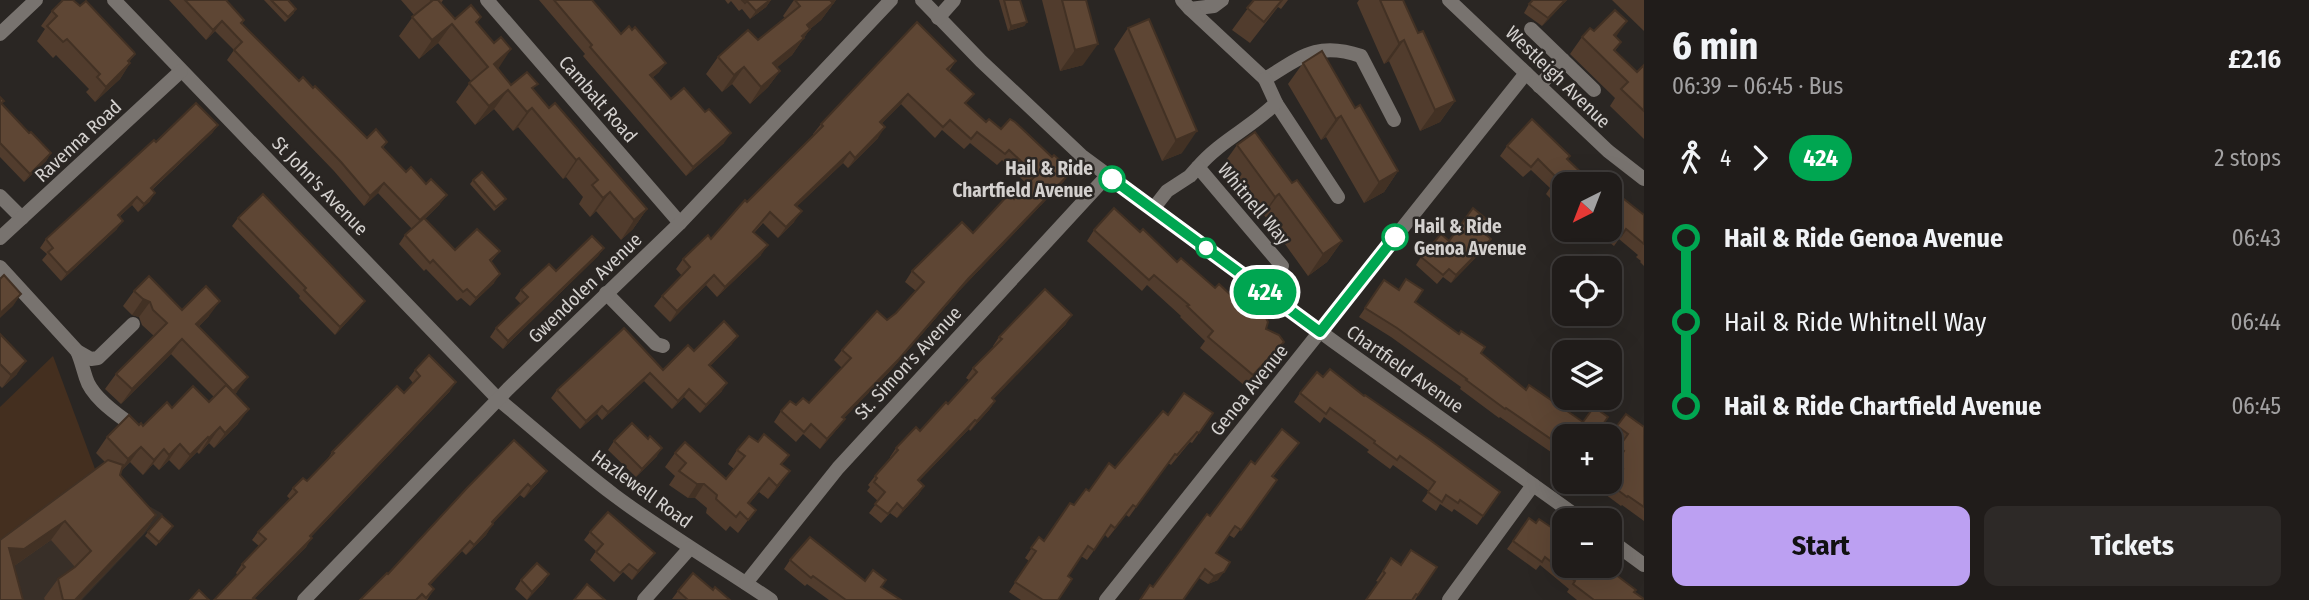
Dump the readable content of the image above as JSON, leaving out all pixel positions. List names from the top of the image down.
{
  "streets": {
    "street": [
      "Westleigh Avenue",
      "Cambalt Road",
      "Ravenna Road",
      "St John's Avenue",
      "Whitnell Way",
      "Gwendolen Avenue",
      "St. Simon's Avenue",
      "Chartfield Avenue",
      "Genoa Avenue",
      "Hazlewell Road"
    ]
  },
  "crossings": [
    ["Westleigh Avenue", "Genoa Avenue"],
    ["Cambalt Road", "Gwendolen Avenue"],
    ["Ravenna Road", "St John's Avenue"],
    ["St John's Avenue", "Gwendolen Avenue"],
    ["St John's Avenue", "Hazlewell Road"],
    ["Whitnell Way", "Chartfield Avenue"],
    ["Gwendolen Avenue", "Hazlewell Road"],
    ["St. Simon's Avenue", "Chartfield Avenue"],
    ["St. Simon's Avenue", "Hazlewell Road"],
    ["Chartfield Avenue", "Genoa Avenue"]
  ],
  "places": ["Hail & Ride Chartfield Avenue", "Hail & Ride Genoa Avenue"],
  "lines": ["bus line 424"],
  "north": "bottom left",
  "page": {
    "on_map": "424",
    "heading": ["6 min", "06:39 – 06:45 · Bus", "£2.16"],
    "legs": ["4", "424", "2 stops"],
    "map_buttons": ["+", "−"],
    "list": [
      {
        "name": "Hail & Ride Genoa Avenue",
        "value": "06:43"
      },
      {
        "name": "Hail & Ride Whitnell Way",
        "value": "06:44"
      },
      {
        "name": "Hail & Ride Chartfield Avenue",
        "value": "06:45"
      }
    ],
    "buttons": ["Start", "Tickets"]
  }
}
